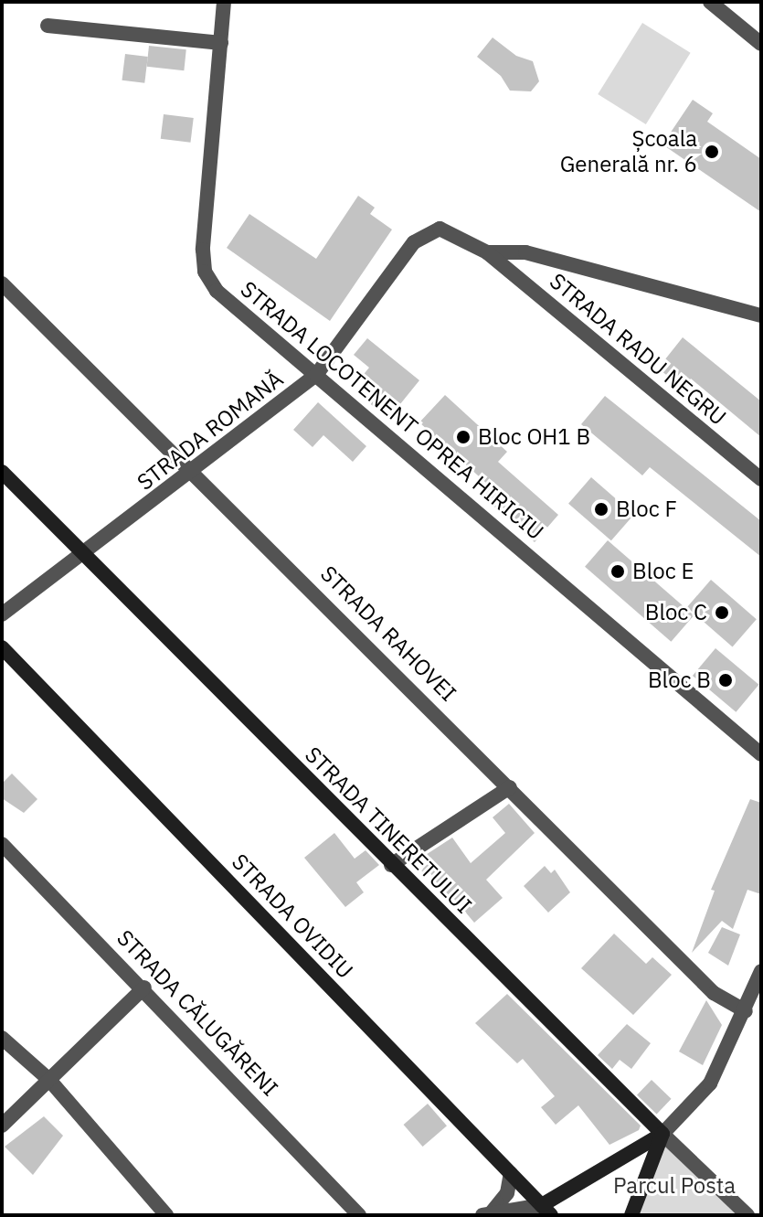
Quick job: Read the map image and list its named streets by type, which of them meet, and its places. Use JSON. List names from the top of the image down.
{
  "streets": {
    "main road": ["STRADA TINERETULUI", "STRADA OVIDIU"],
    "street": [
      "STRADA RADU NEGRU",
      "STRADA LOCOTENENT OPREA HIRICIU",
      "STRADA ROMANĂ",
      "STRADA RAHOVEI",
      "STRADA CĂLUGĂRENI"
    ]
  },
  "crossings": [
    ["STRADA RADU NEGRU", "STRADA ROMANĂ"],
    ["STRADA LOCOTENENT OPREA HIRICIU", "STRADA ROMANĂ"],
    ["STRADA ROMANĂ", "STRADA RAHOVEI"],
    ["STRADA ROMANĂ", "STRADA TINERETULUI"]
  ],
  "parks": ["Parcul Posta"],
  "places": [
    "Școala Generală nr. 6",
    "Bloc OH1 B",
    "Bloc F",
    "Bloc E",
    "Bloc C",
    "Bloc B"
  ]
}
